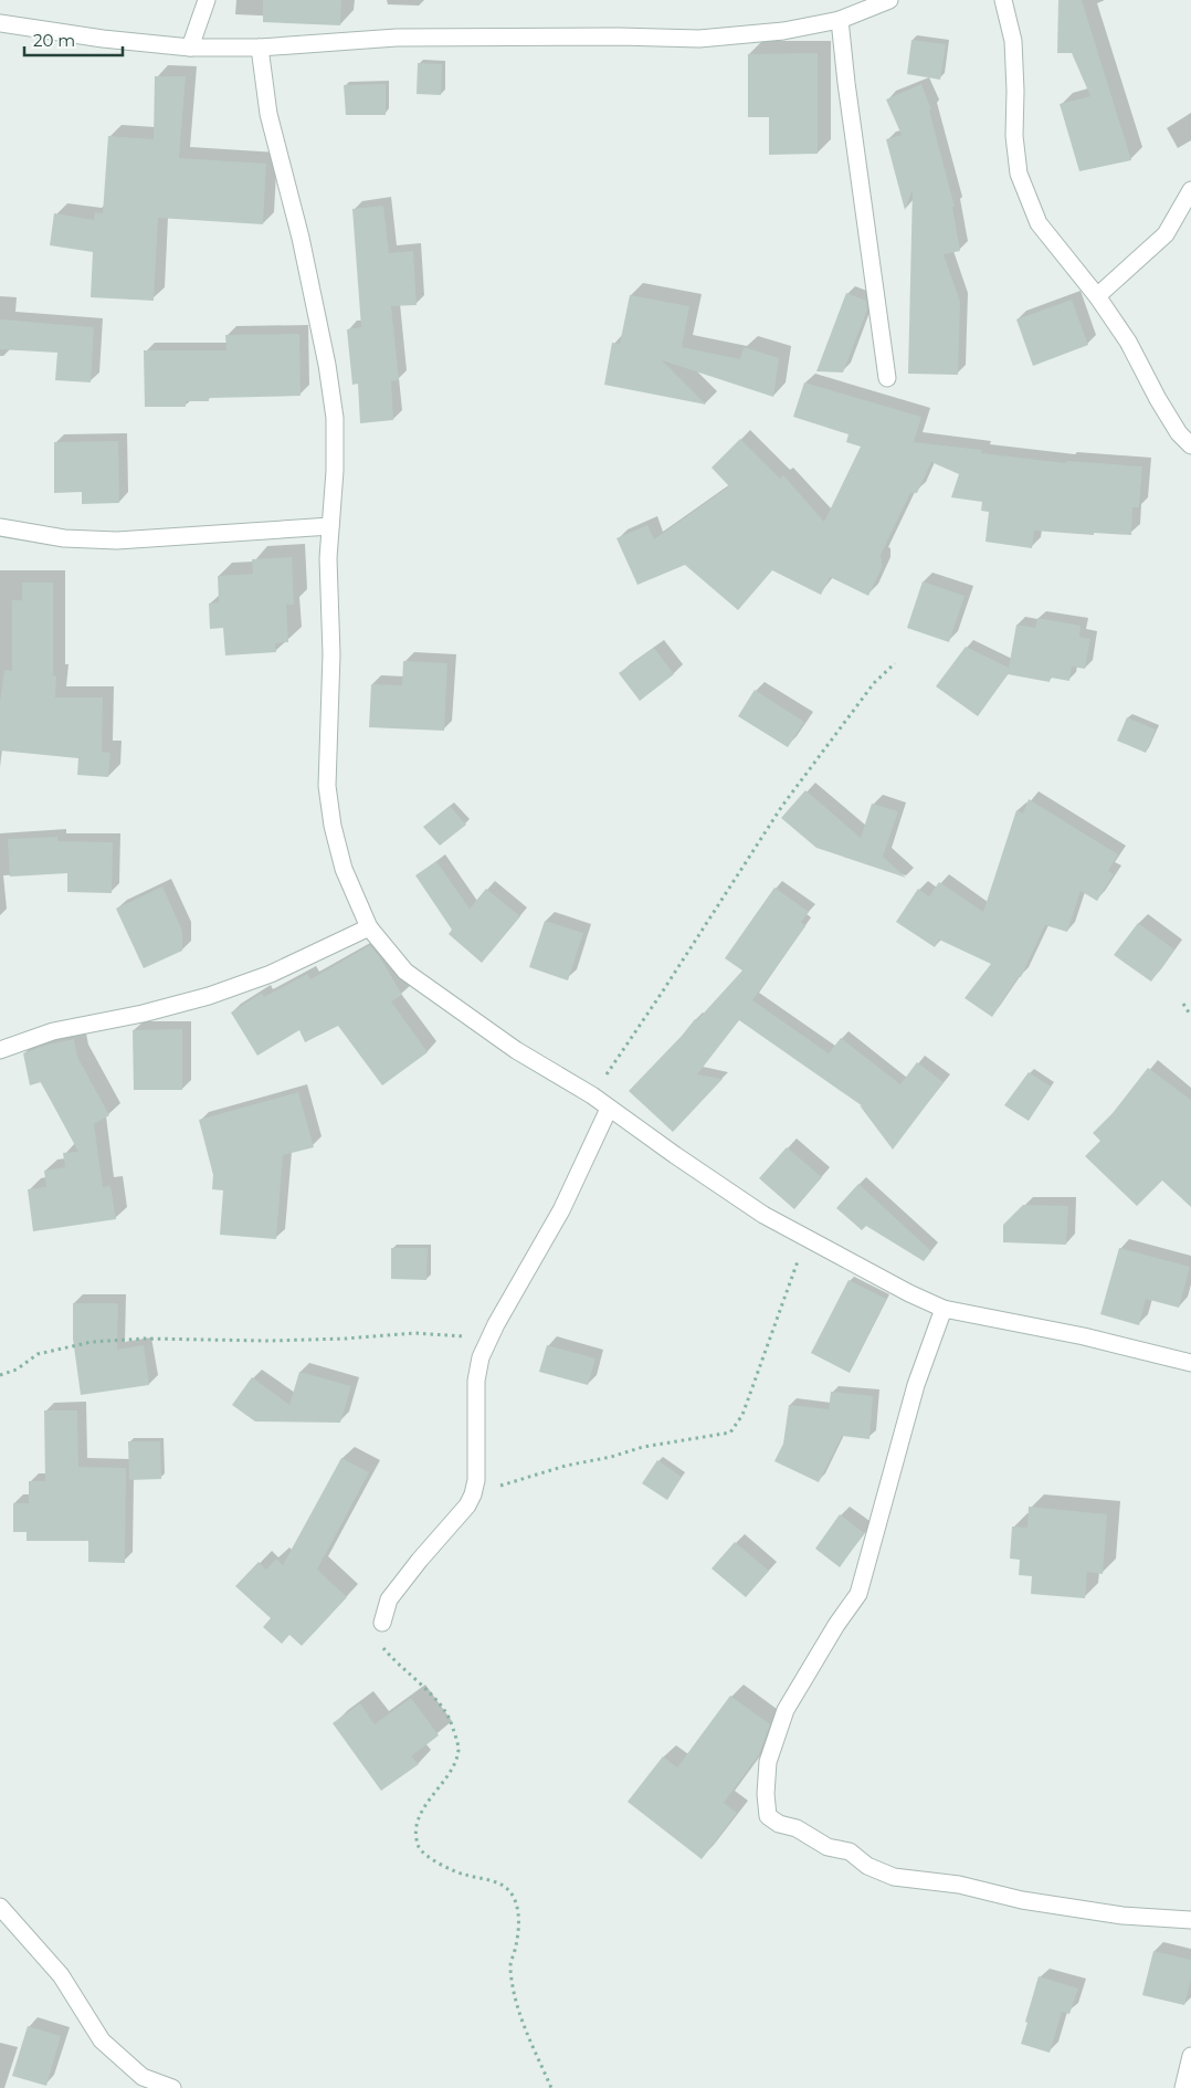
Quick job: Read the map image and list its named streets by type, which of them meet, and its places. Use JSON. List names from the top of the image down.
{
  "scale_bar": "20 m"
}
